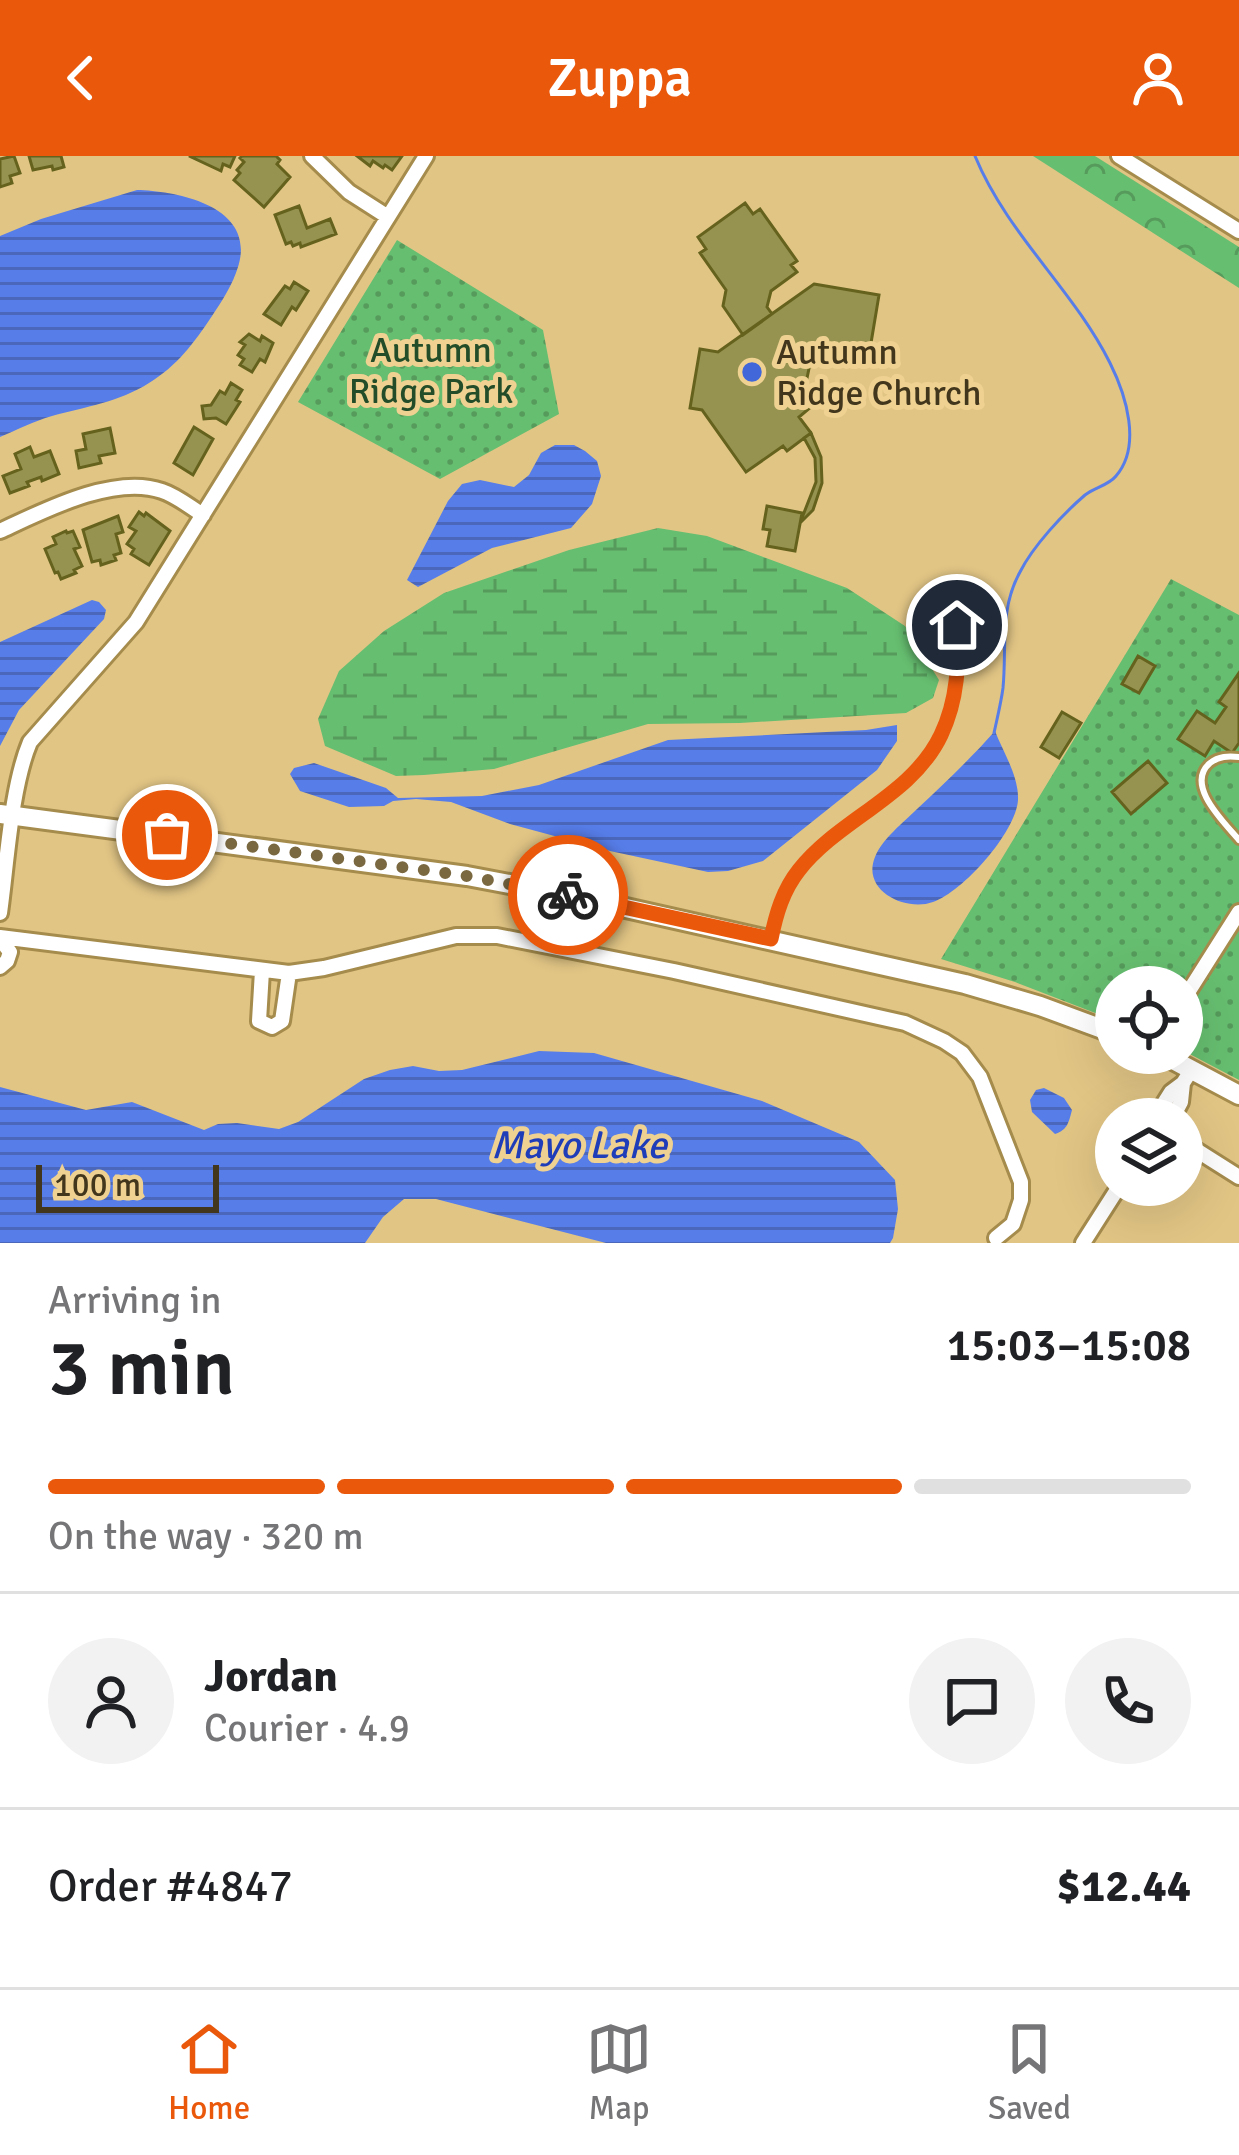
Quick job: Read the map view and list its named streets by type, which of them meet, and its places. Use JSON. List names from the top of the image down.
{
  "water": ["Mayo Lake"],
  "parks": ["Autumn Ridge Park"],
  "places": ["Autumn Ridge Church"],
  "scale_bar": "100 m",
  "page": {
    "header": "Zuppa",
    "scale": "100 m",
    "heading": ["3 min", "Arriving in", "15:03–15:08"],
    "panel": [
      "Jordan",
      "Courier · 4.9",
      "Order #4847",
      "$12.44"
    ],
    "bar": "On the way · 320 m",
    "tabs": ["Home", "Map", "Saved"]
  }
}
